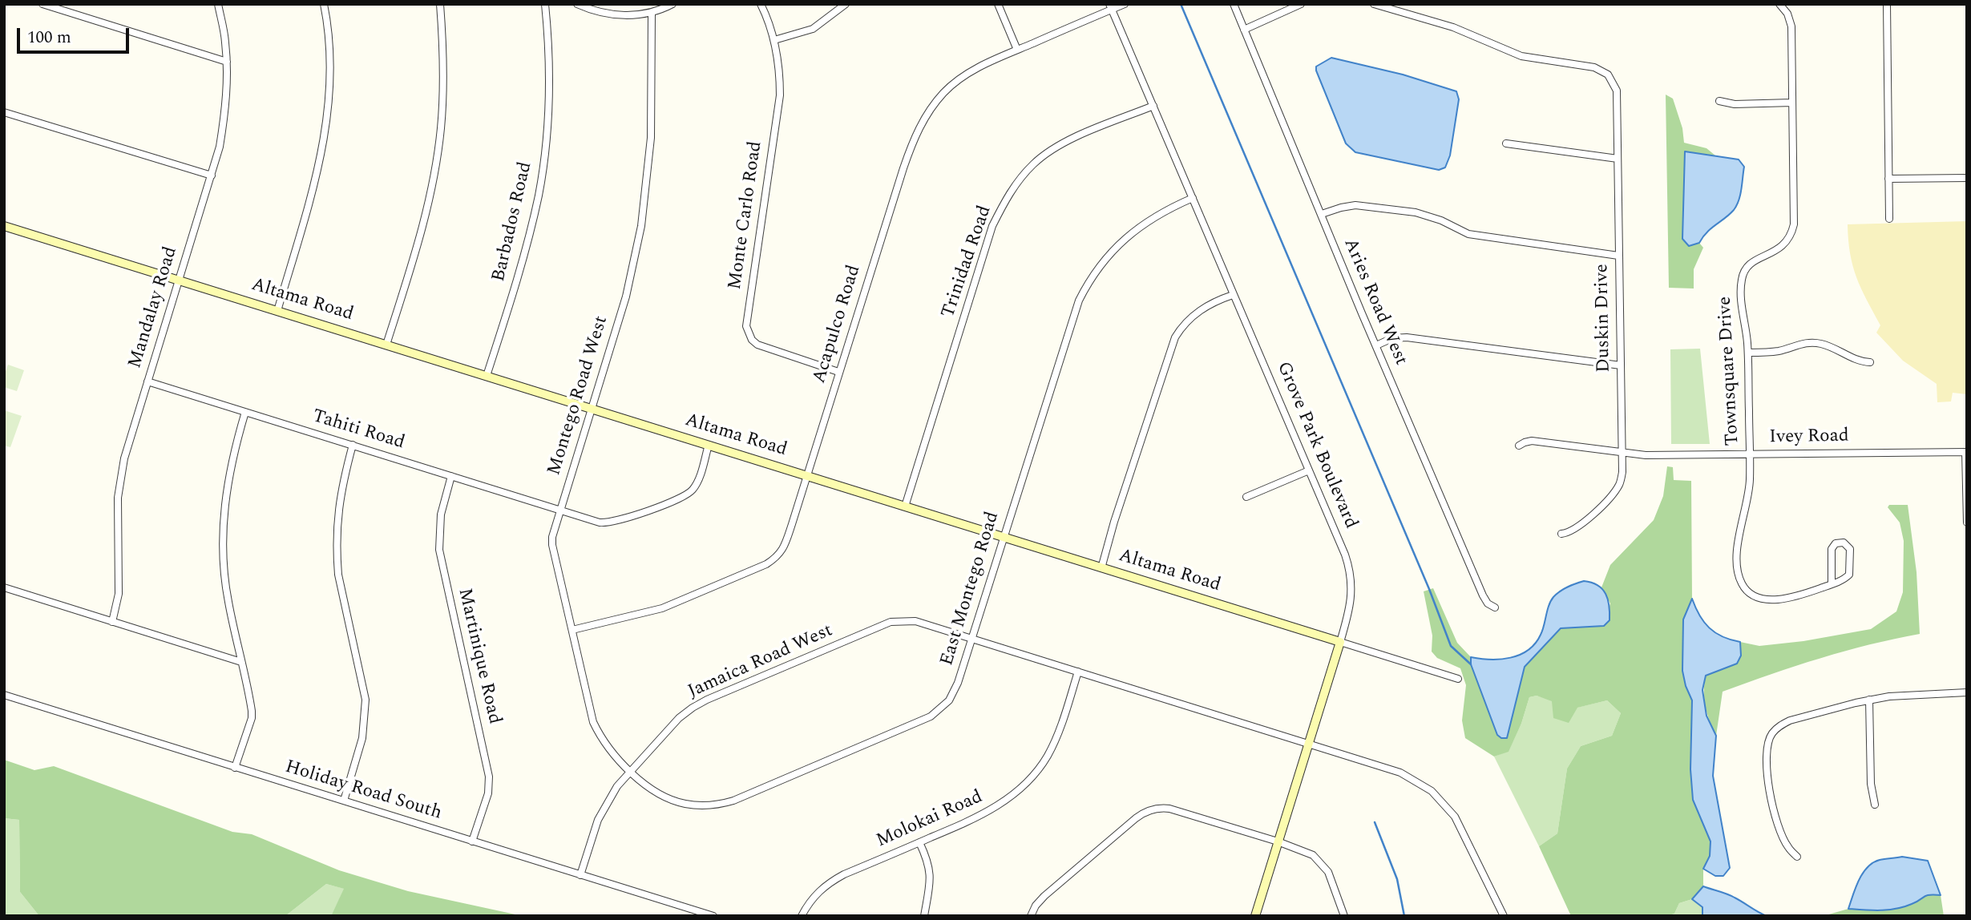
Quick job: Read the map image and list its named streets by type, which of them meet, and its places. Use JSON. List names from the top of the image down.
{
  "streets": {
    "street": [
      "Monte Carlo Road",
      "Barbados Road",
      "Trinidad Road",
      "Altama Road",
      "Aries Road West",
      "Mandalay Road",
      "Duskin Drive",
      "Acapulco Road",
      "Townsquare Drive",
      "Montego Road West",
      "Tahiti Road",
      "Ivey Road",
      "Grove Park Boulevard",
      "East Montego Road",
      "Martinique Road",
      "Jamaica Road West",
      "Holiday Road South",
      "Molokai Road"
    ]
  },
  "crossings": [
    ["Monte Carlo Road", "Acapulco Road"],
    ["Barbados Road", "Altama Road"],
    ["Trinidad Road", "Altama Road"],
    ["Trinidad Road", "Grove Park Boulevard"],
    ["Altama Road", "Mandalay Road"],
    ["Altama Road", "Acapulco Road"],
    ["Altama Road", "Montego Road West"],
    ["Altama Road", "Tahiti Road"],
    ["Altama Road", "Grove Park Boulevard"],
    ["Altama Road", "East Montego Road"],
    ["Mandalay Road", "Tahiti Road"],
    ["Duskin Drive", "Ivey Road"],
    ["Acapulco Road", "Montego Road West"],
    ["Acapulco Road", "Grove Park Boulevard"],
    ["Townsquare Drive", "Ivey Road"],
    ["Montego Road West", "Tahiti Road"],
    ["Montego Road West", "East Montego Road"],
    ["Montego Road West", "Jamaica Road West"],
    ["Tahiti Road", "Martinique Road"],
    ["Grove Park Boulevard", "East Montego Road"],
    ["Grove Park Boulevard", "Jamaica Road West"],
    ["East Montego Road", "Jamaica Road West"],
    ["Martinique Road", "Holiday Road South"],
    ["Jamaica Road West", "Holiday Road South"],
    ["Jamaica Road West", "Molokai Road"]
  ],
  "scale_bar": "100 m"
}
